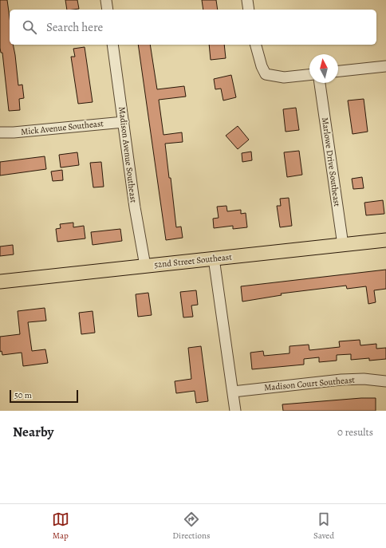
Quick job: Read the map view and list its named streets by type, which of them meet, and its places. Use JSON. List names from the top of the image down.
{
  "streets": {
    "main road": ["52nd Street Southeast"],
    "street": [
      "Mick Avenue Southeast",
      "Madison Avenue Southeast",
      "Marlowe Drive Southeast",
      "Madison Court Southeast"
    ]
  },
  "crossings": [
    ["Mick Avenue Southeast", "Madison Avenue Southeast"],
    ["Madison Avenue Southeast", "52nd Street Southeast"],
    ["Marlowe Drive Southeast", "52nd Street Southeast"]
  ],
  "scale_bar": "50 m",
  "north": "top",
  "page": {
    "search": "Search here",
    "scale": "50 m",
    "heading": ["Nearby", "0 results"],
    "nav": ["Map", "Directions", "Saved"]
  }
}
